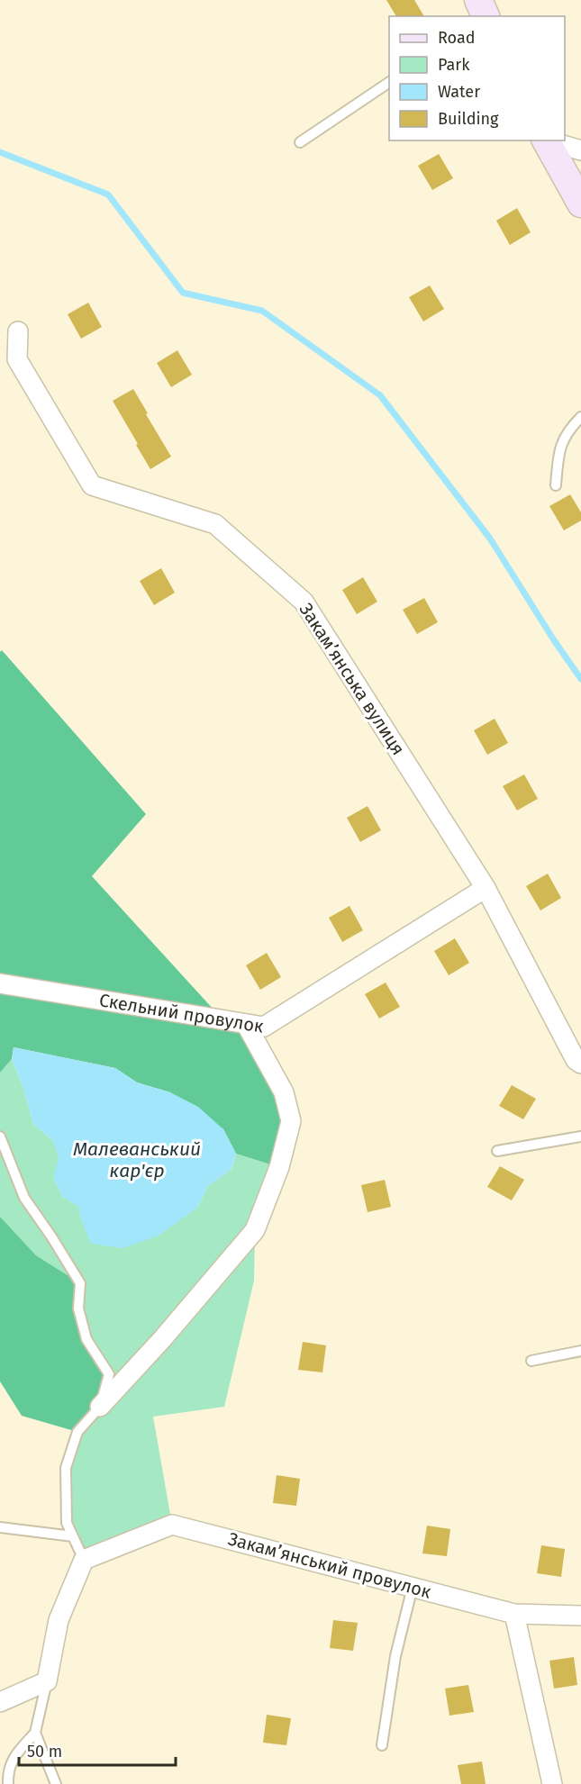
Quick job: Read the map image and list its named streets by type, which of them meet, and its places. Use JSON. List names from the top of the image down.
{
  "streets": {
    "street": ["Закамʼянська вулиця", "Скельний провулок", "Закамʼянський провулок"]
  },
  "crossings": [
    ["Закамʼянська вулиця", "Скельний провулок"]
  ],
  "water": ["Малеванський кар'єр"],
  "legend": [
    "Road",
    "Park",
    "Water",
    "Building"
  ],
  "scale_bar": "50 m"
}
